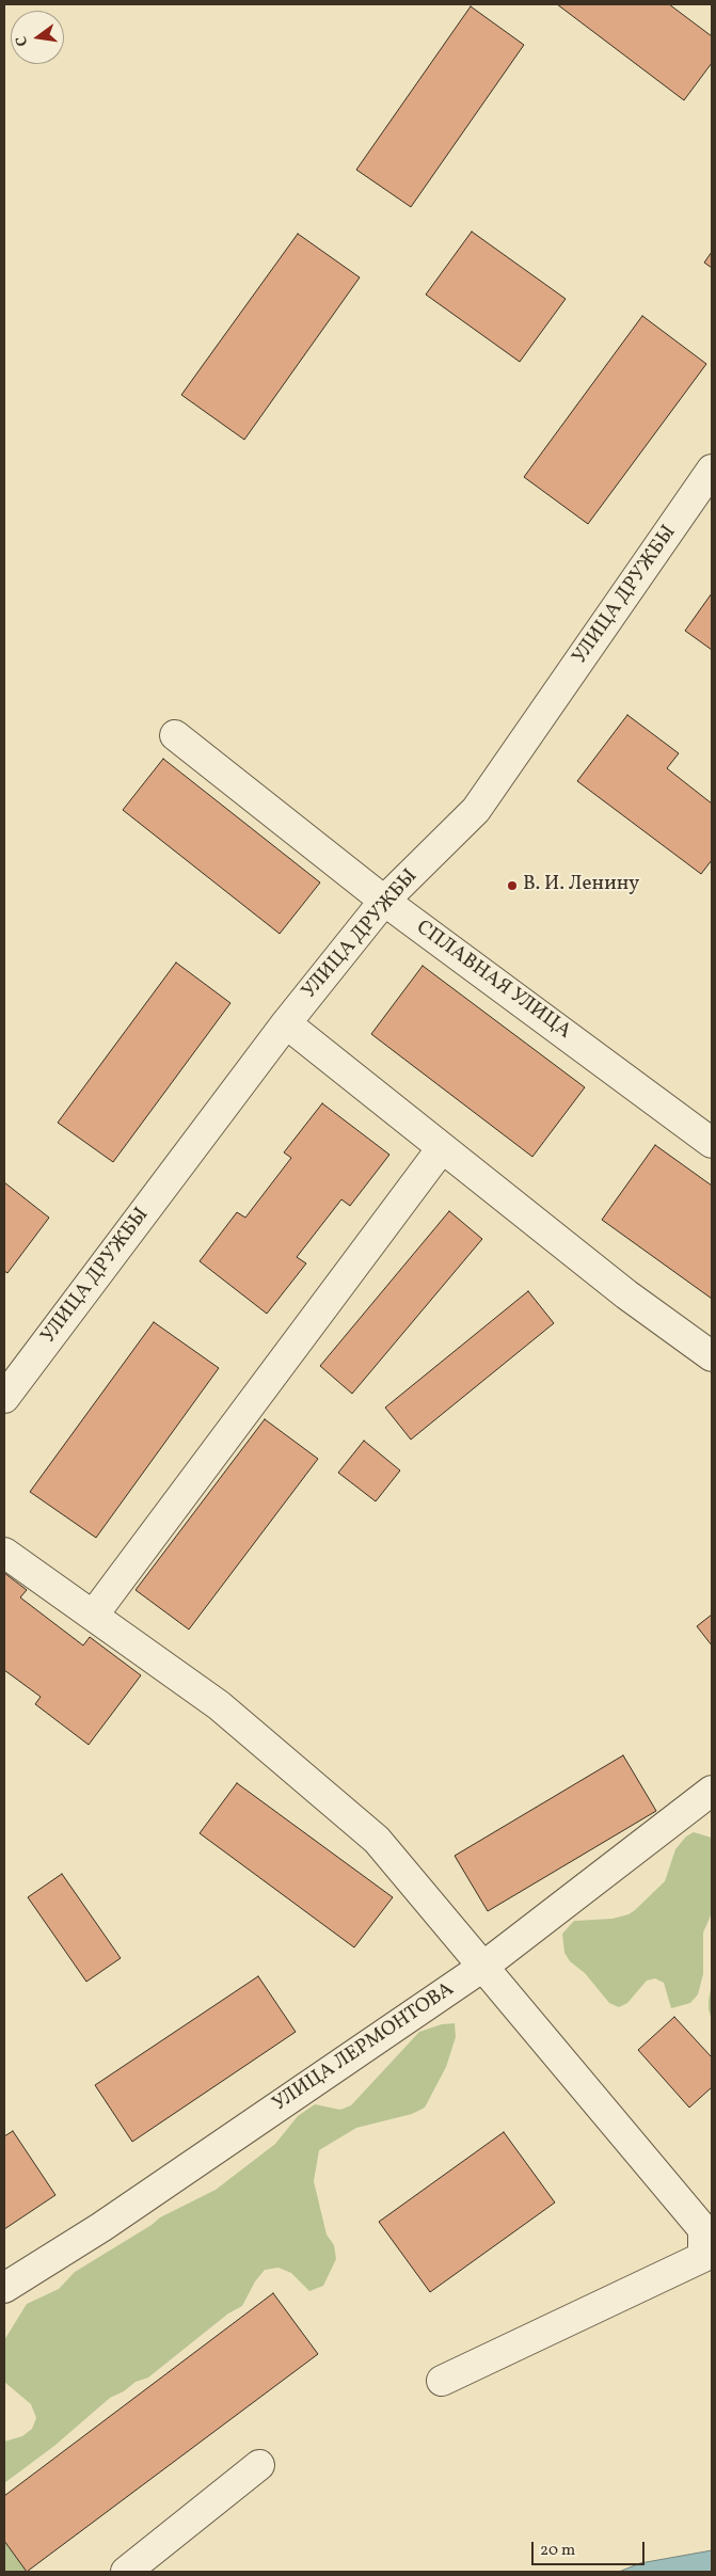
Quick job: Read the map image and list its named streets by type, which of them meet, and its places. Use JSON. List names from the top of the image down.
{
  "streets": {
    "street": ["УЛИЦА ДРУЖБЫ", "СПЛАВНАЯ УЛИЦА", "УЛИЦА ЛЕРМОНТОВА"]
  },
  "crossings": [
    ["УЛИЦА ДРУЖБЫ", "СПЛАВНАЯ УЛИЦА"]
  ],
  "places": ["В. И. Ленину"],
  "scale_bar": "20 m",
  "north": "left"
}
